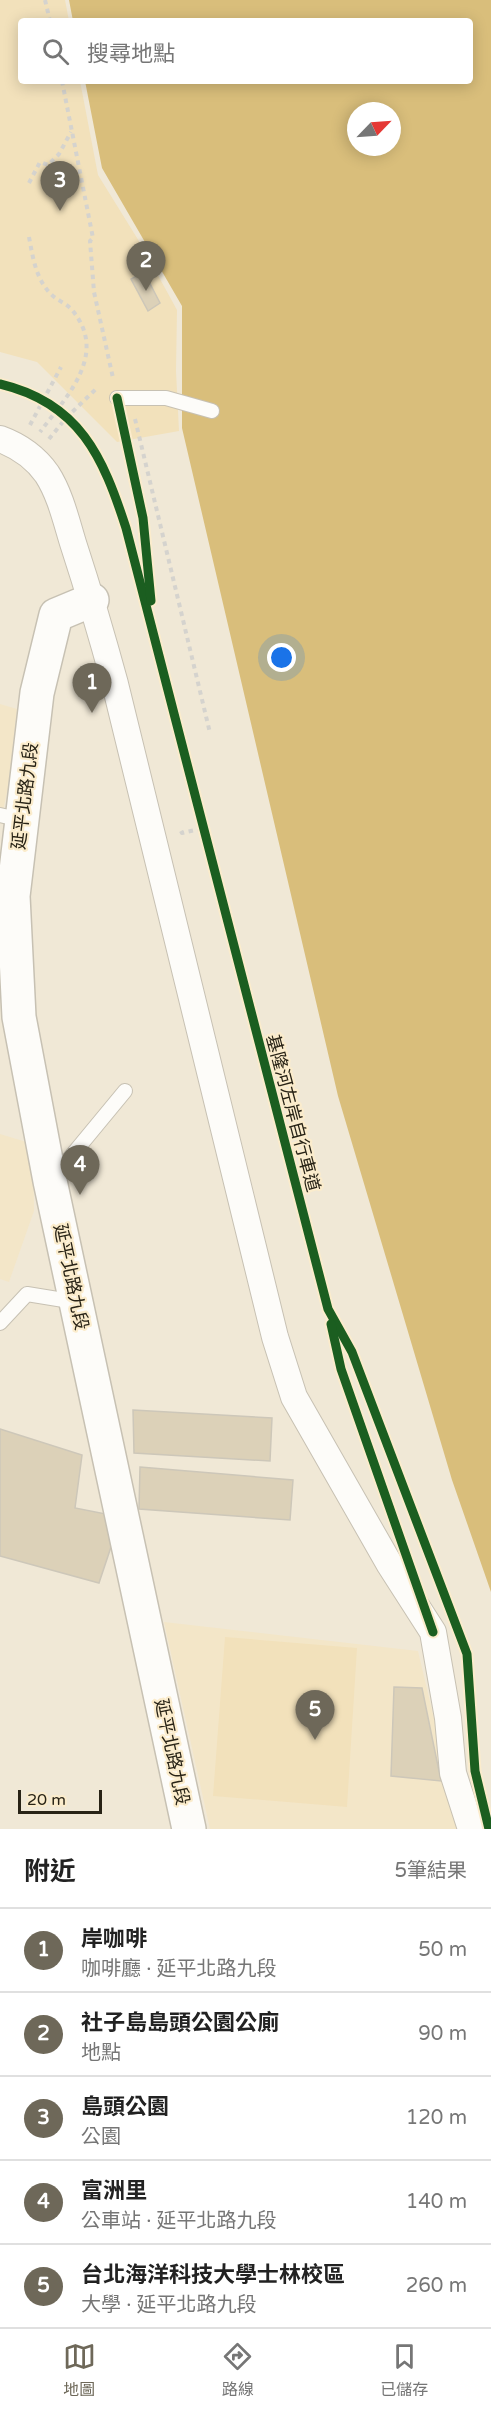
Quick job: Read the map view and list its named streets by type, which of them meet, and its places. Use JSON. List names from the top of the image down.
{
  "streets": {
    "street": ["延平北路九段"],
    "cycle path": ["基隆河左岸自行車道"]
  },
  "scale_bar": "20 m",
  "north": "top right",
  "page": {
    "search": "搜尋地點",
    "pins": [
      "3",
      "2",
      "1",
      "4",
      "5"
    ],
    "scale": "20 m",
    "heading": ["附近", "5筆結果"],
    "list": [
      {
        "mark": "1",
        "name": "岸咖啡",
        "note": "咖啡廳 · 延平北路九段",
        "value": "50 m"
      },
      {
        "mark": "2",
        "name": "社子島島頭公園公廁",
        "note": "地點",
        "value": "90 m"
      },
      {
        "mark": "3",
        "name": "島頭公園",
        "note": "公園",
        "value": "120 m"
      },
      {
        "mark": "4",
        "name": "富洲里",
        "note": "公車站 · 延平北路九段",
        "value": "140 m"
      },
      {
        "mark": "5",
        "name": "台北海洋科技大學士林校區",
        "note": "大學 · 延平北路九段",
        "value": "260 m"
      }
    ],
    "nav": ["地圖", "路線", "已儲存"]
  }
}
